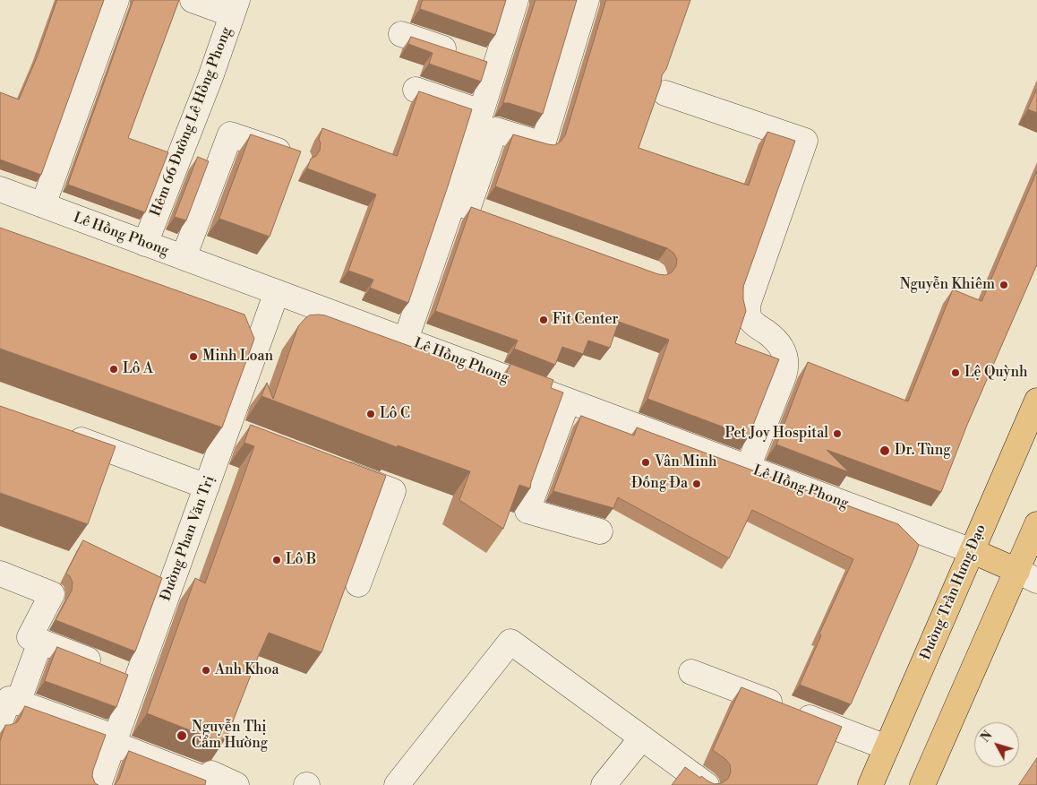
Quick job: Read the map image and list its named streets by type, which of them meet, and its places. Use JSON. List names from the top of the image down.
{
  "streets": {
    "main road": ["Đường Trần Hưng Đạo"],
    "street": ["Hẻm 66 Đường Lê Hồng Phong", "Lê Hồng Phong", "Đường Phan Văn Trị"]
  },
  "crossings": [
    ["Hẻm 66 Đường Lê Hồng Phong", "Lê Hồng Phong"],
    ["Lê Hồng Phong", "Đường Phan Văn Trị"],
    ["Lê Hồng Phong", "Đường Trần Hưng Đạo"]
  ],
  "places": [
    "Nguyễn Khiêm",
    "Fit Center",
    "Minh Loan",
    "Lô A",
    "Lệ Quỳnh",
    "Lô C",
    "Pet Joy Hospital",
    "Dr. Tùng",
    "Vân Minh",
    "Đống Đa",
    "Lô B",
    "Anh Khoa",
    "Nguyễn Thị Cẩm Hường"
  ],
  "north": "top left"
}
